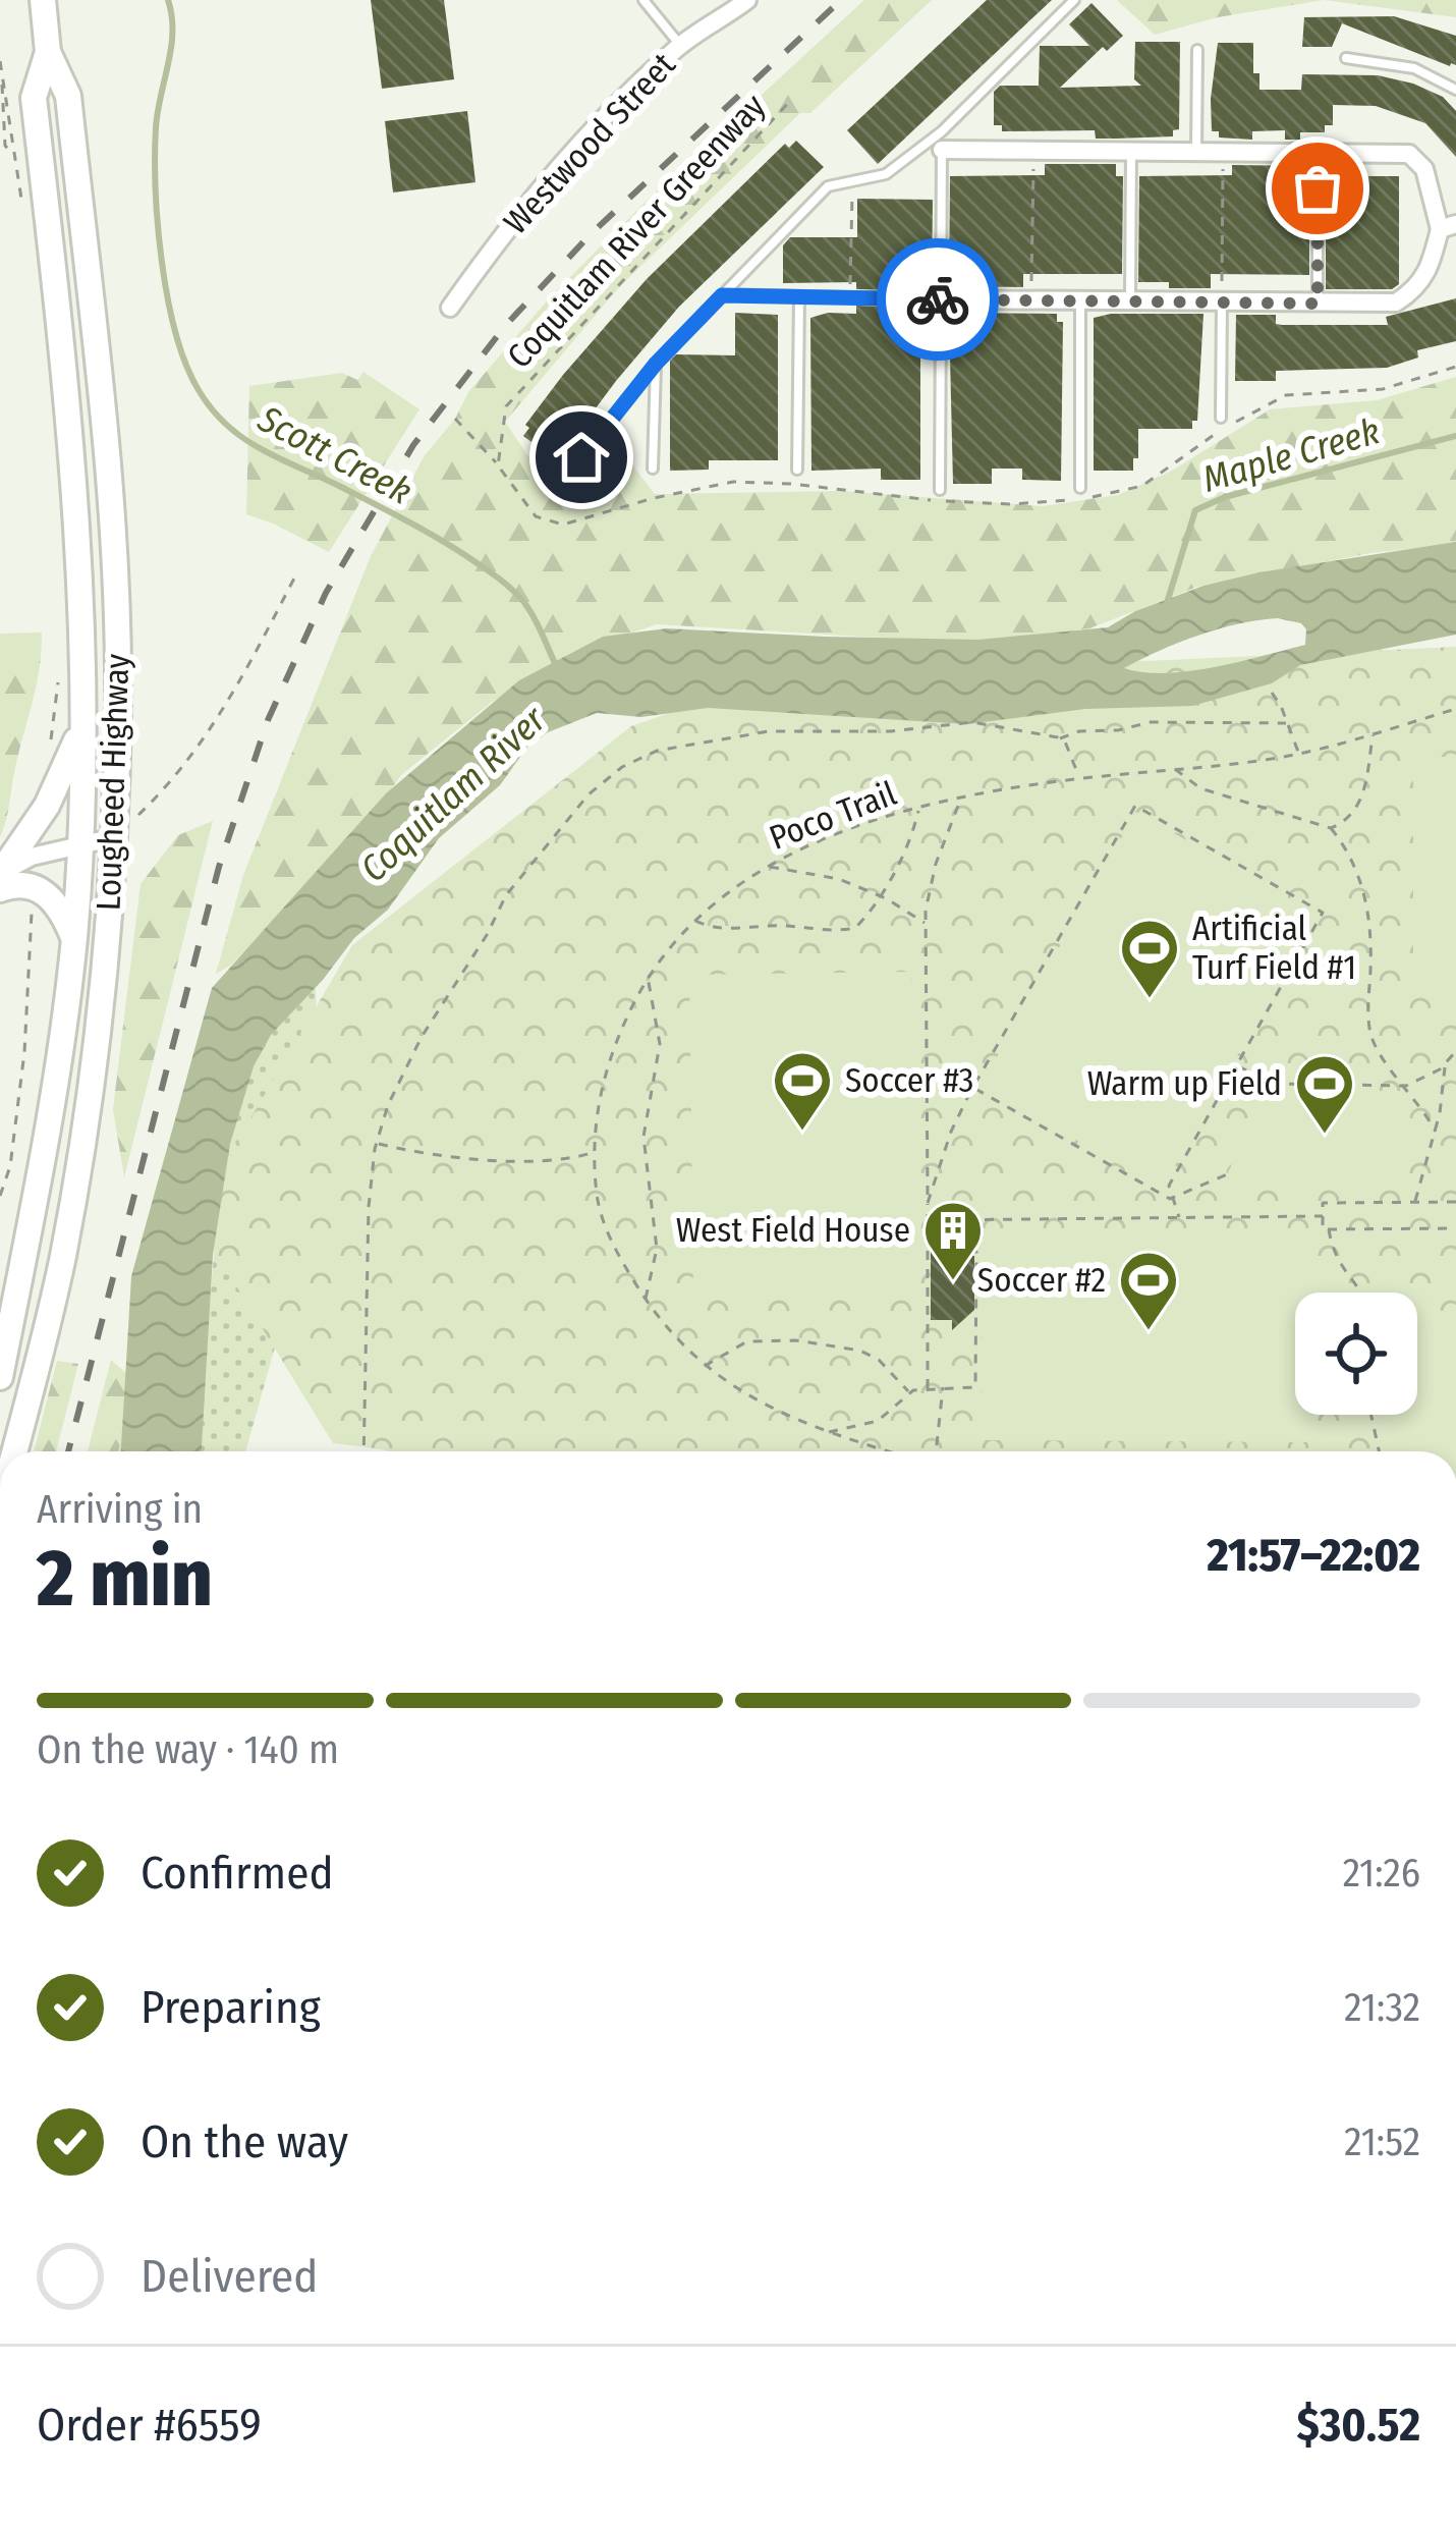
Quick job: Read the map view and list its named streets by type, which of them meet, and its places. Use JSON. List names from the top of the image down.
{
  "streets": {
    "main road": ["Lougheed Highway"],
    "street": ["Westwood Street"],
    "path": ["Coquitlam River Greenway", "Poco Trail"]
  },
  "water": ["Scott Creek", "Maple Creek", "Coquitlam River"],
  "places": {
    "sports": [
      "Artificial Turf Field #1",
      "Soccer #3",
      "Warm up Field",
      "Soccer #2"
    ],
    "building": ["West Field House"]
  },
  "page": {
    "heading": ["2 min", "Arriving in", "21:57–22:02"],
    "panel": ["Order #6559", "$30.52"],
    "bar": "On the way · 140 m",
    "list": [
      ["Confirmed", "21:26"],
      ["Preparing", "21:32"],
      ["On the way", "21:52"],
      "Delivered"
    ]
  }
}
